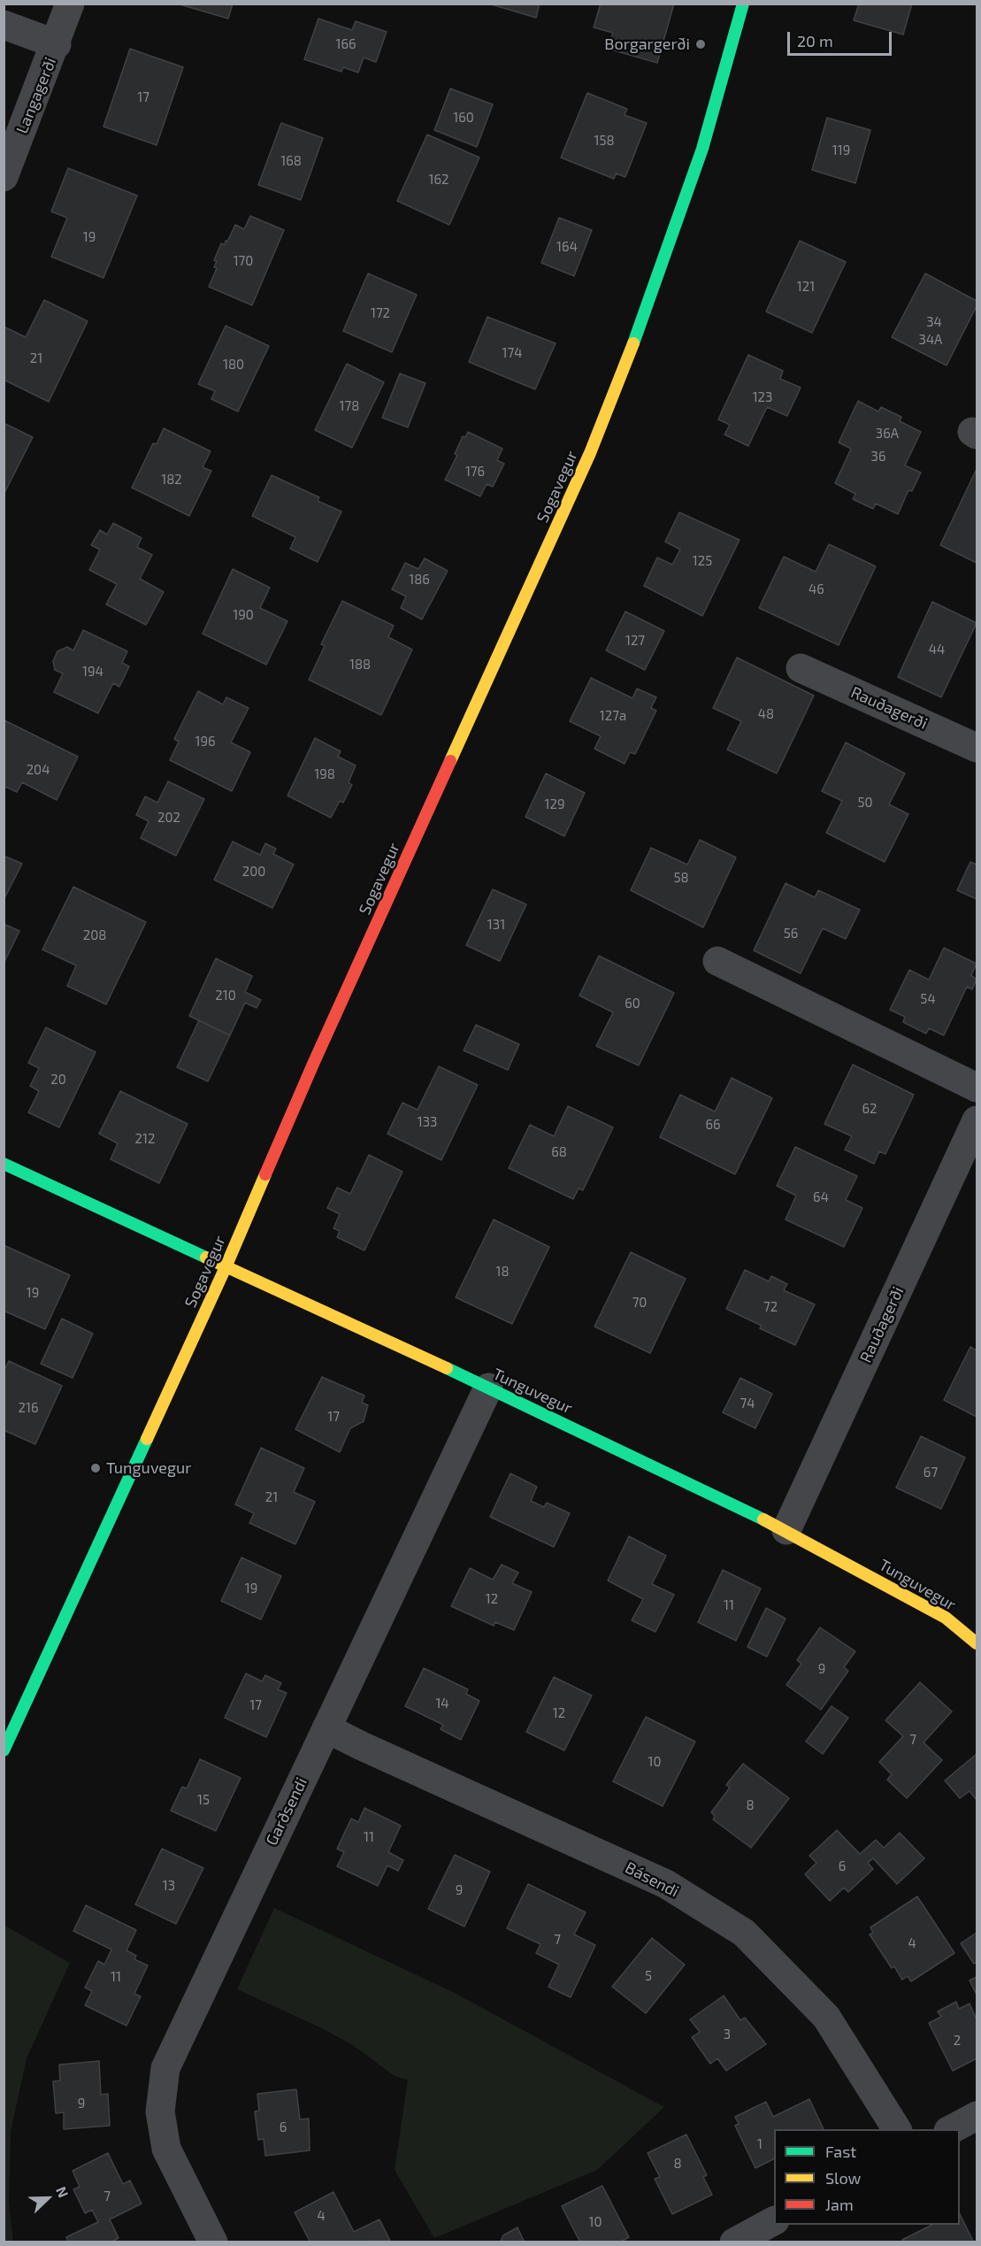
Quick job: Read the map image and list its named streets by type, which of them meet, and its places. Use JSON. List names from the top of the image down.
{
  "streets": {
    "street": [
      "Langagerði",
      "Sogavegur",
      "Rauðagerði",
      "Tunguvegur",
      "Garðsendi",
      "Básendi"
    ]
  },
  "crossings": [
    ["Sogavegur", "Tunguvegur"],
    ["Rauðagerði", "Tunguvegur"],
    ["Tunguvegur", "Garðsendi"],
    ["Garðsendi", "Básendi"]
  ],
  "places": ["Borgargerði", "Tunguvegur"],
  "house_numbers": [
    "166",
    "17",
    "160",
    "158",
    "119",
    "168",
    "162",
    "19",
    "164",
    "170",
    "121",
    "172",
    "34",
    "34A",
    "174",
    "21",
    "180",
    "123",
    "178",
    "36A",
    "36",
    "176",
    "182",
    "125",
    "186",
    "46",
    "190",
    "127",
    "44",
    "188",
    "194",
    "48",
    "127a",
    "196",
    "204",
    "198",
    "50",
    "129",
    "202",
    "200",
    "58",
    "131",
    "56",
    "208",
    "210",
    "54",
    "60",
    "20",
    "62",
    "133",
    "66",
    "212",
    "68",
    "64",
    "18",
    "19",
    "70",
    "72",
    "74",
    "216",
    "17",
    "67",
    "21",
    "19",
    "12",
    "11",
    "9",
    "14",
    "17",
    "12",
    "7",
    "10",
    "15",
    "8",
    "11",
    "6",
    "13",
    "9",
    "7",
    "4",
    "5",
    "11",
    "3",
    "2",
    "9",
    "6",
    "1",
    "8",
    "7",
    "4",
    "10"
  ],
  "legend": ["Fast", "Slow", "Jam"],
  "scale_bar": "20 m",
  "north": "top right"
}
